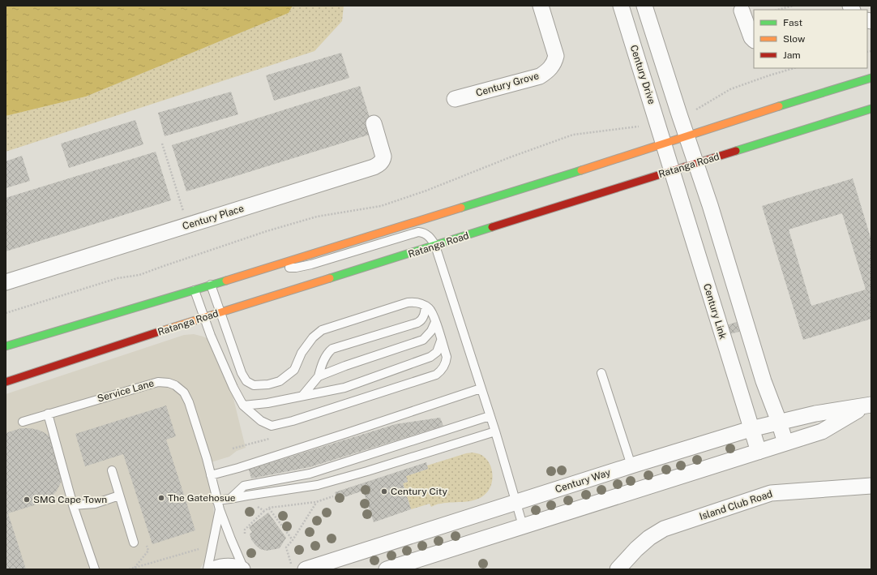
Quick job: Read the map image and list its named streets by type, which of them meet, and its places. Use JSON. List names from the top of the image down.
{
  "streets": {
    "main road": ["Ratanga Road"],
    "street": [
      "Century Drive",
      "Century Grove",
      "Century Place",
      "Century Link",
      "Century Way",
      "Island Club Road"
    ],
    "lane": ["Service Lane"]
  },
  "crossings": [
    ["Century Drive", "Ratanga Road"],
    ["Century Drive", "Century Link"],
    ["Ratanga Road", "Century Link"],
    ["Century Link", "Century Way"]
  ],
  "places": ["Century City", "The Gatehosue", "SMG Cape Town"],
  "legend": ["Fast", "Slow", "Jam"]
}
